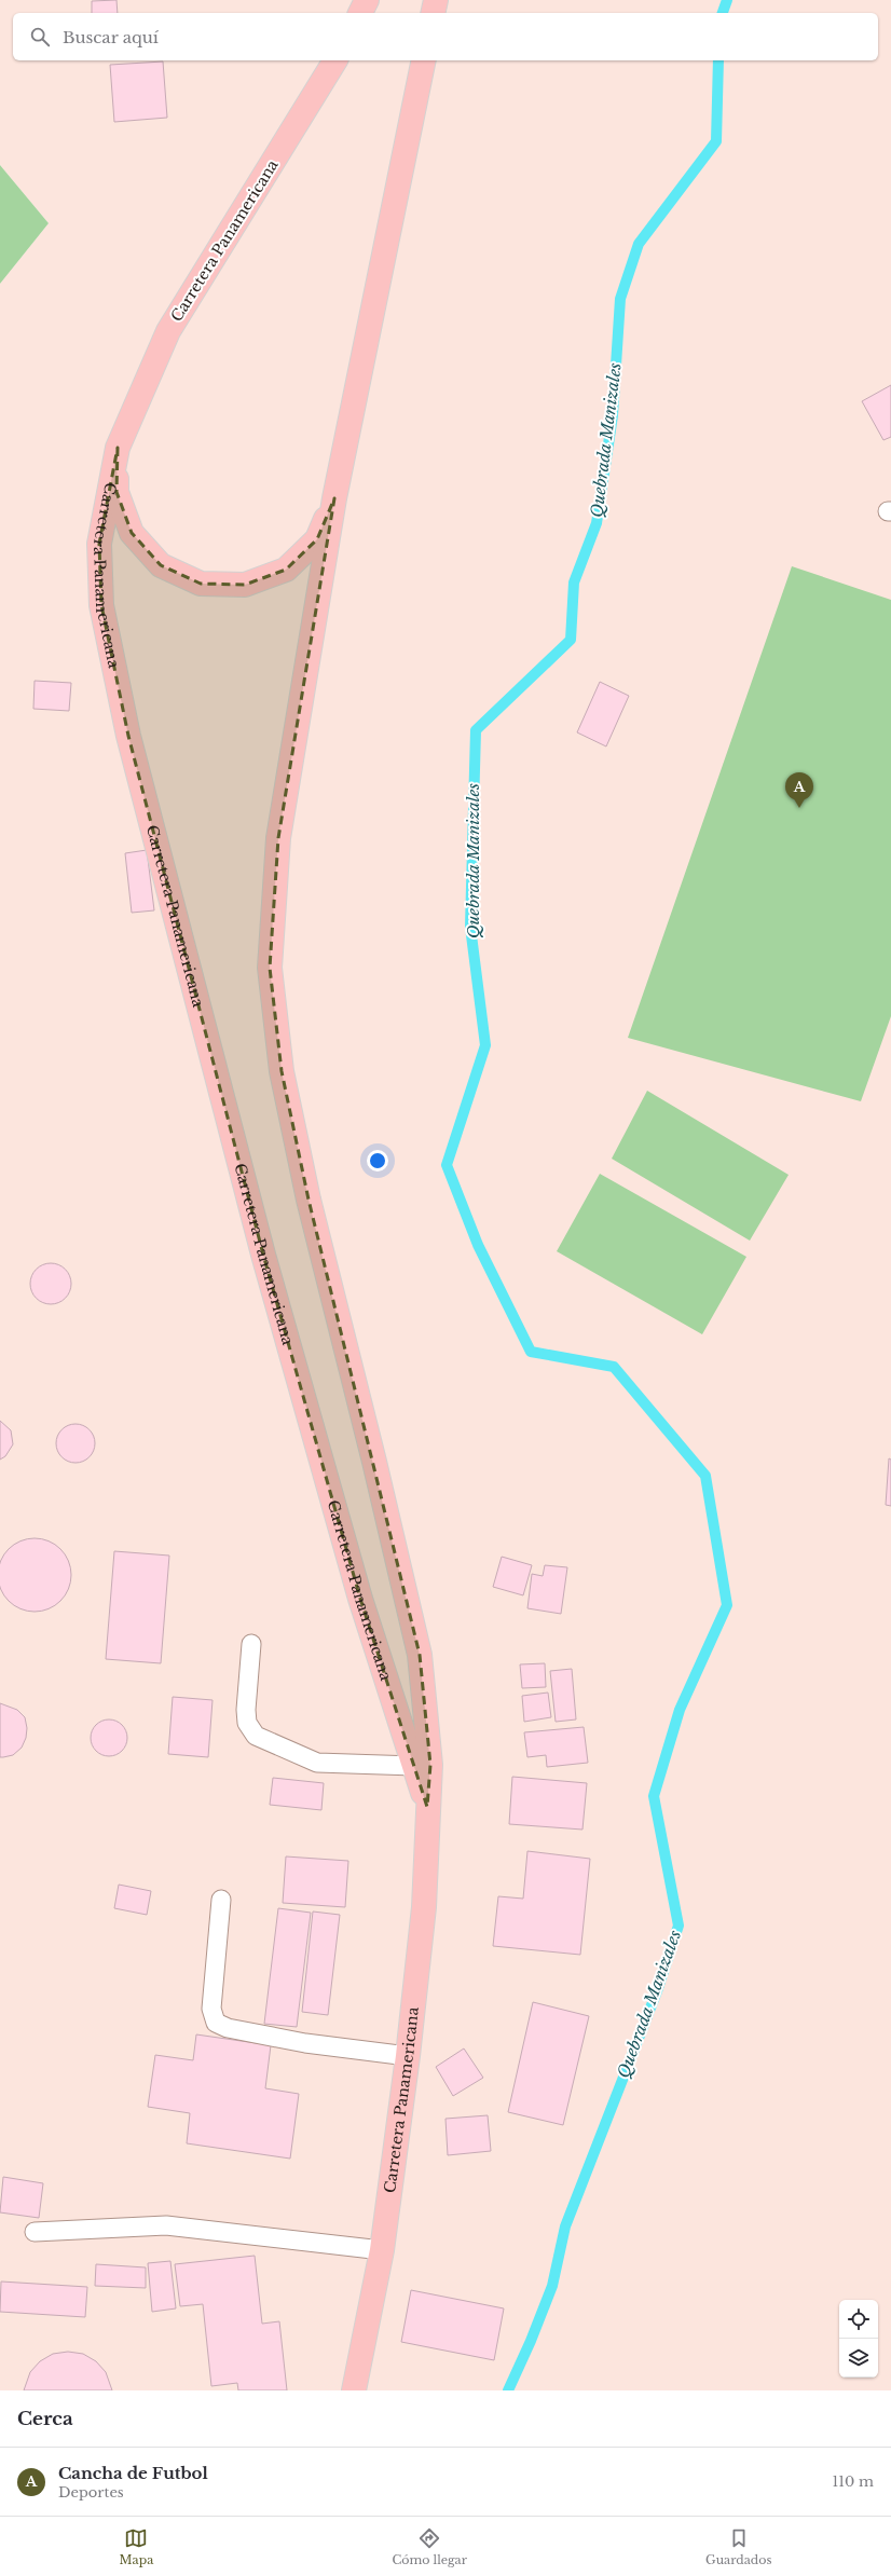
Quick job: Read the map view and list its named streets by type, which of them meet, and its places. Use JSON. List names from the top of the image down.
{
  "streets": {
    "highway": ["Carretera Panamericana"]
  },
  "water": ["Quebrada Manizales"],
  "page": {
    "search": "Buscar aquí",
    "pins": "A",
    "heading": "Cerca",
    "list": [
      {
        "mark": "A",
        "name": "Cancha de Futbol",
        "note": "Deportes",
        "value": "110 m"
      }
    ],
    "nav": ["Mapa", "Cómo llegar", "Guardados"]
  }
}
